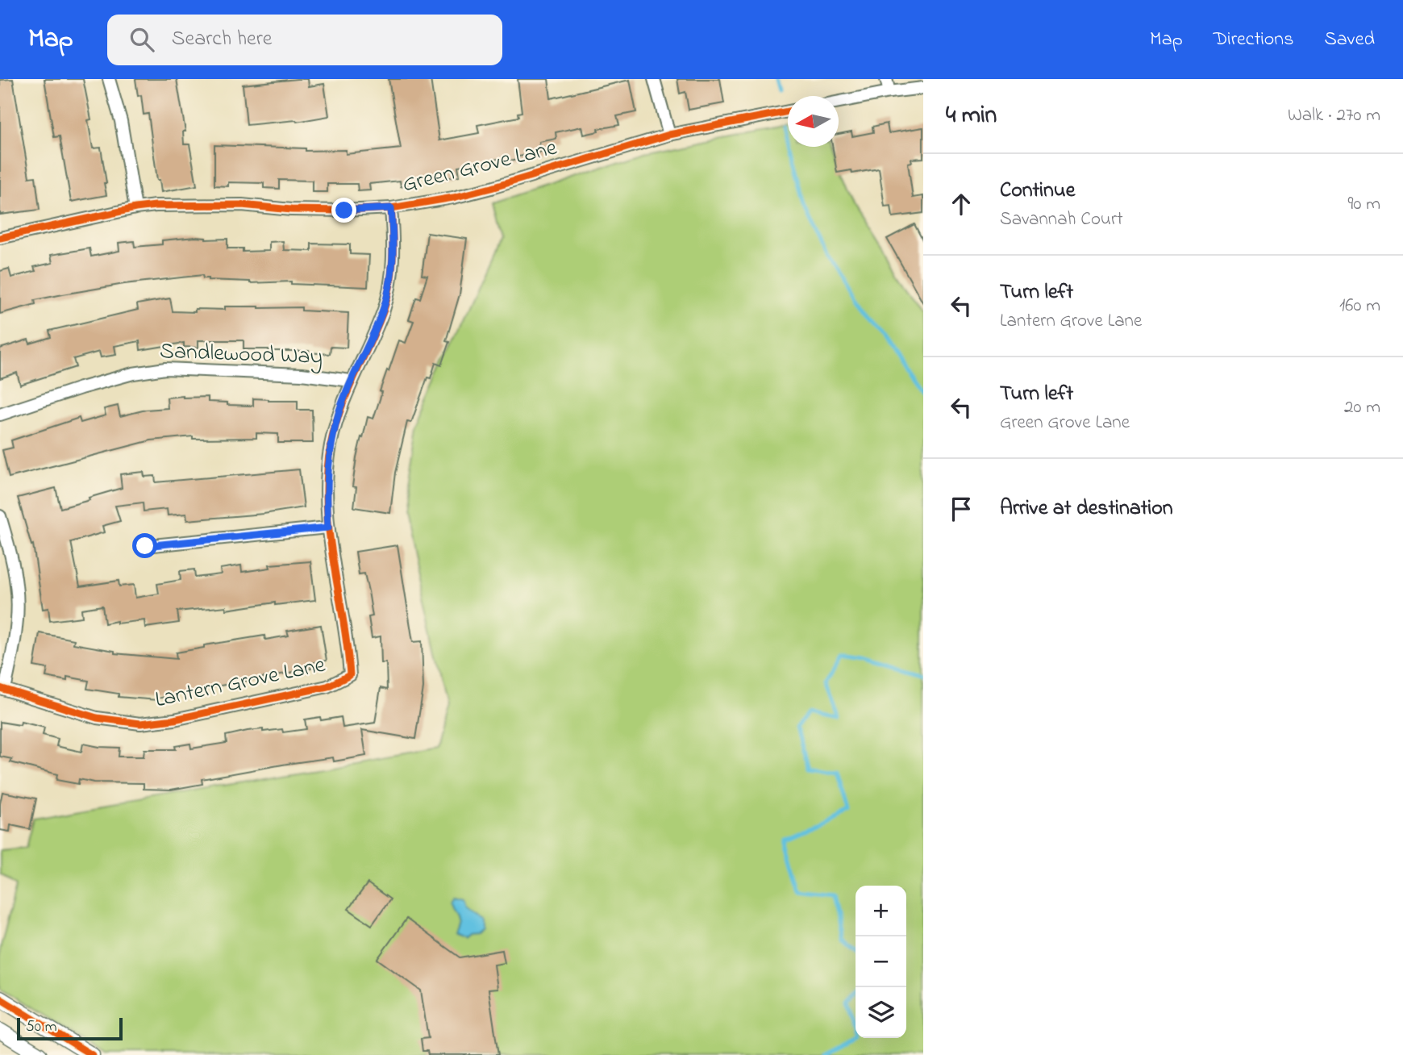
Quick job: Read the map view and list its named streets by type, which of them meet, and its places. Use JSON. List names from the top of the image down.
{
  "streets": {
    "street": ["Green Grove Lane", "Sandlewood Way", "Lantern Grove Lane"]
  },
  "crossings": [
    ["Green Grove Lane", "Lantern Grove Lane"],
    ["Sandlewood Way", "Lantern Grove Lane"]
  ],
  "scale_bar": "50 m",
  "north": "left",
  "page": {
    "header": "Map",
    "search": "Search here",
    "nav": ["Map", "Directions", "Saved"],
    "heading": ["4 min", "Walk · 270 m"],
    "list": [
      ["Continue", "Savannah Court", "90 m"],
      ["Turn left", "Lantern Grove Lane", "160 m"],
      ["Turn left", "Green Grove Lane", "20 m"],
      "Arrive at destination"
    ],
    "map_buttons": ["+", "−"],
    "scale": "50 m"
  }
}
